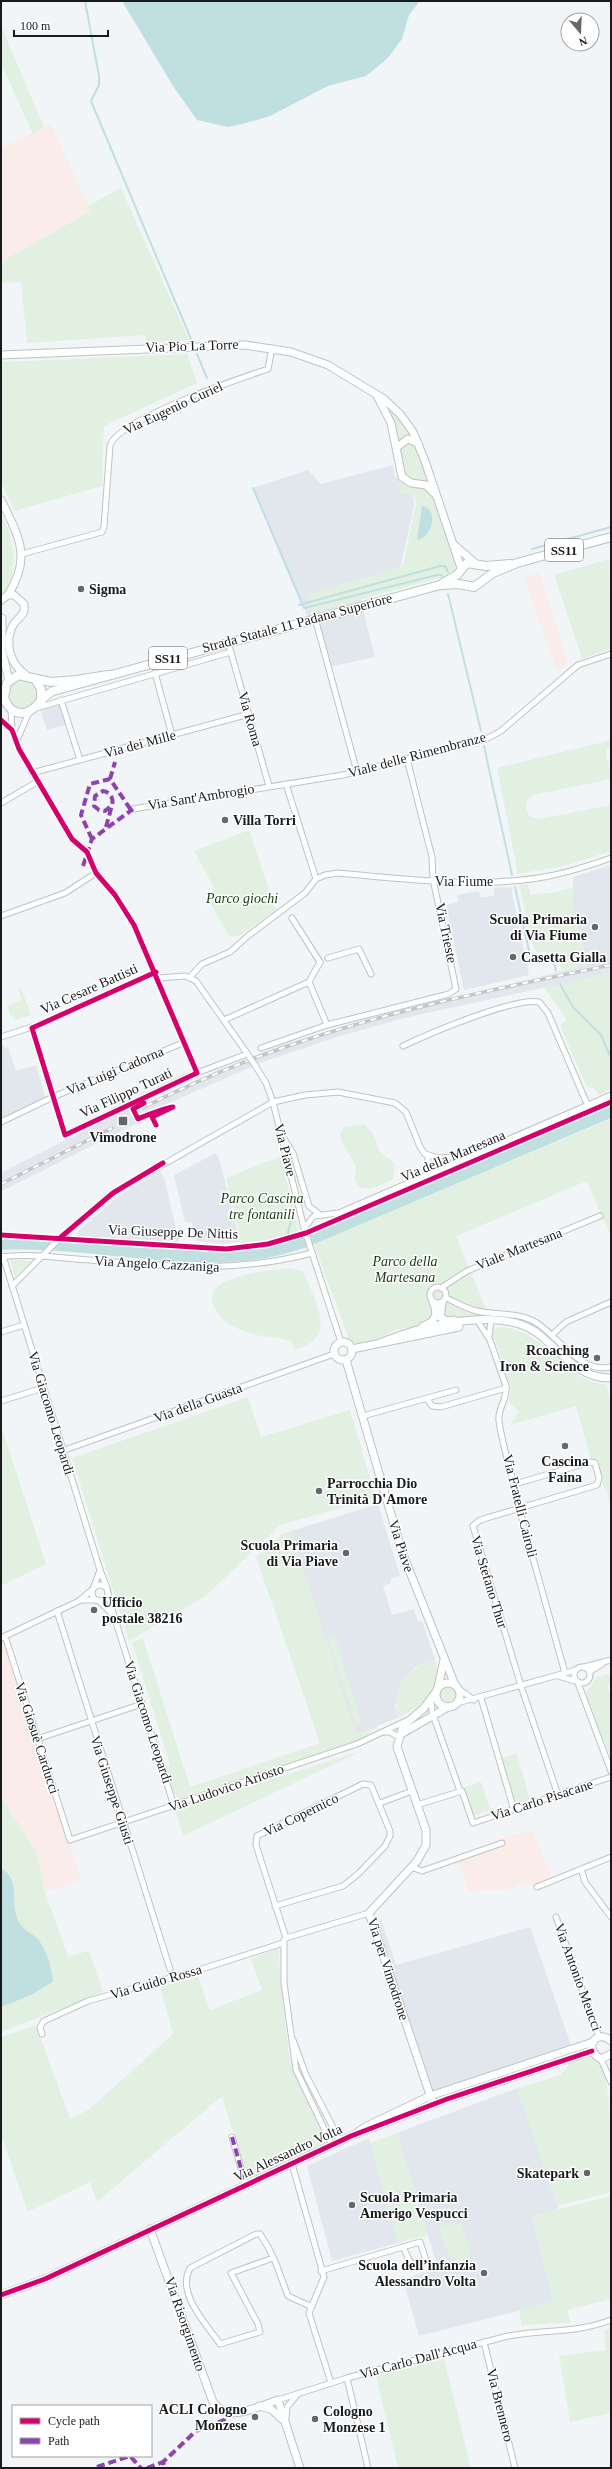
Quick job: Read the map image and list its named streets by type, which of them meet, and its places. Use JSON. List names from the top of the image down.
{
  "streets": {
    "main road": ["SS11", "Strada Statale 11 Padana Superiore"],
    "street": [
      "Via Pio La Torre",
      "Via Eugenio Curiel",
      "Via Roma",
      "Via dei Mille",
      "Viale delle Rimembranze",
      "Via Sant'Ambrogio",
      "Via Fiume",
      "Via Trieste",
      "Via Cesare Battisti",
      "Via Luigi Cadorna",
      "Via Filippo Turati",
      "Via Piave",
      "Viale Martesana",
      "Via Angelo Cazzaniga",
      "Via della Guasta",
      "Via Giacomo Leopardi",
      "Via Fratelli Cairoli",
      "Via Stefano Thur",
      "Via Giosuè Carducci",
      "Via Ludovico Ariosto",
      "Via Giuseppe Giusti",
      "Via Carlo Pisacane",
      "Via Copernico",
      "Via per Vimodrone",
      "Via Antonio Meucci",
      "Via Guido Rossa",
      "Via Alessandro Volta",
      "Via Risorgimento",
      "Via Carlo Dall'Acqua",
      "Via Brennero"
    ],
    "cycle path": ["Via della Martesana"]
  },
  "crossings": [
    ["Via Pio La Torre", "Via Eugenio Curiel"],
    ["Via Pio La Torre", "Strada Statale 11 Padana Superiore"],
    ["Strada Statale 11 Padana Superiore", "Via Roma"],
    ["Via Roma", "Via dei Mille"],
    ["Via Roma", "Viale delle Rimembranze"],
    ["Via Roma", "Via Sant'Ambrogio"],
    ["Viale delle Rimembranze", "Via Sant'Ambrogio"],
    ["Viale delle Rimembranze", "Via Trieste"],
    ["Via Fiume", "Via Trieste"],
    ["Via Luigi Cadorna", "Via Filippo Turati"],
    ["Via Filippo Turati", "Via Piave"],
    ["Via Piave", "Via Angelo Cazzaniga"],
    ["Via Piave", "Via della Guasta"],
    ["Via Angelo Cazzaniga", "Via Giacomo Leopardi"],
    ["Via della Guasta", "Via Giacomo Leopardi"],
    ["Via Giacomo Leopardi", "Via Ludovico Ariosto"],
    ["Via Fratelli Cairoli", "Via Stefano Thur"],
    ["Via Giosuè Carducci", "Via Ludovico Ariosto"],
    ["Via Ludovico Ariosto", "Via Giuseppe Giusti"],
    ["Via per Vimodrone", "Via Alessandro Volta"],
    ["Via Alessandro Volta", "Via Risorgimento"],
    ["Via Risorgimento", "Via Carlo Dall'Acqua"],
    ["Via Carlo Dall'Acqua", "Via Brennero"]
  ],
  "parks": ["Parco giochi", "Parco Cascina tre fontanili", "Parco della Martesana"],
  "places": {
    "other": [
      "Sigma",
      "Villa Torri",
      "Scuola Primaria di Via Fiume",
      "Casetta Gialla",
      "Rcoaching Iron & Science",
      "Cascina Faina",
      "Parrocchia Dio Trinità D'Amore",
      "Scuola Primaria di Via Piave",
      "Ufficio postale 38216",
      "Skatepark",
      "Scuola Primaria Amerigo Vespucci",
      "Scuola dell’infanzia Alessandro Volta",
      "ACLI Cologno Monzese",
      "Cologno Monzese 1"
    ],
    "transit": ["Vimodrone"]
  },
  "legend": ["Cycle path", "Path"],
  "scale_bar": "100 m",
  "north": "bottom"
}
